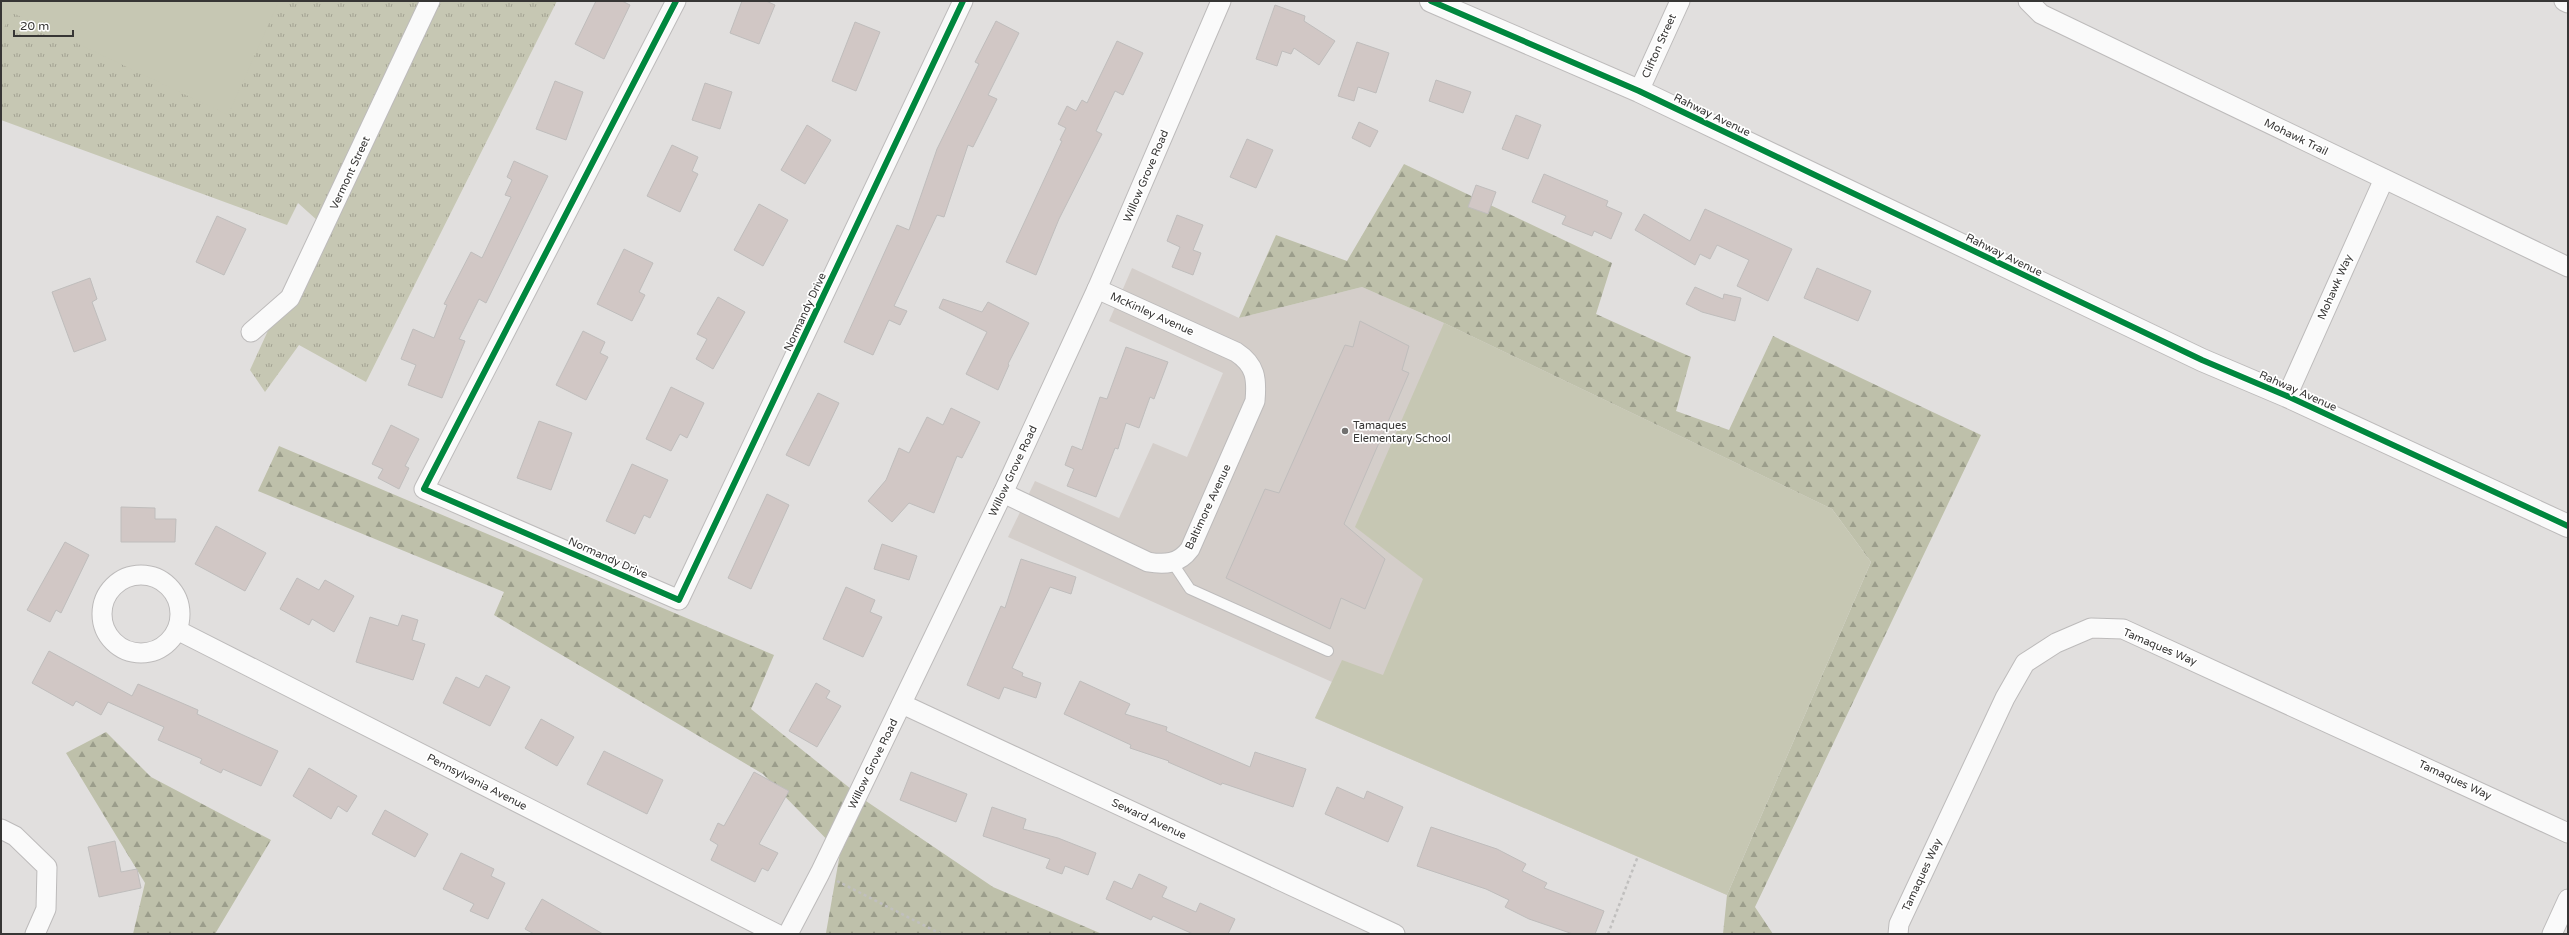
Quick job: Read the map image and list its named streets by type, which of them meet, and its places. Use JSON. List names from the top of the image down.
{
  "streets": {
    "street": [
      "Clifton Street",
      "Rahway Avenue",
      "Mohawk Trail",
      "Vermont Street",
      "Willow Grove Road",
      "Mohawk Way",
      "Normandy Drive",
      "McKinley Avenue",
      "Baltimore Avenue",
      "Tamaques Way",
      "Pennsylvania Avenue",
      "Seward Avenue"
    ]
  },
  "crossings": [
    ["Clifton Street", "Rahway Avenue"],
    ["Rahway Avenue", "Mohawk Way"],
    ["Mohawk Trail", "Mohawk Way"],
    ["Willow Grove Road", "McKinley Avenue"],
    ["Willow Grove Road", "Seward Avenue"],
    ["McKinley Avenue", "Baltimore Avenue"]
  ],
  "places": ["Tamaques Elementary School"],
  "scale_bar": "20 m"
}
